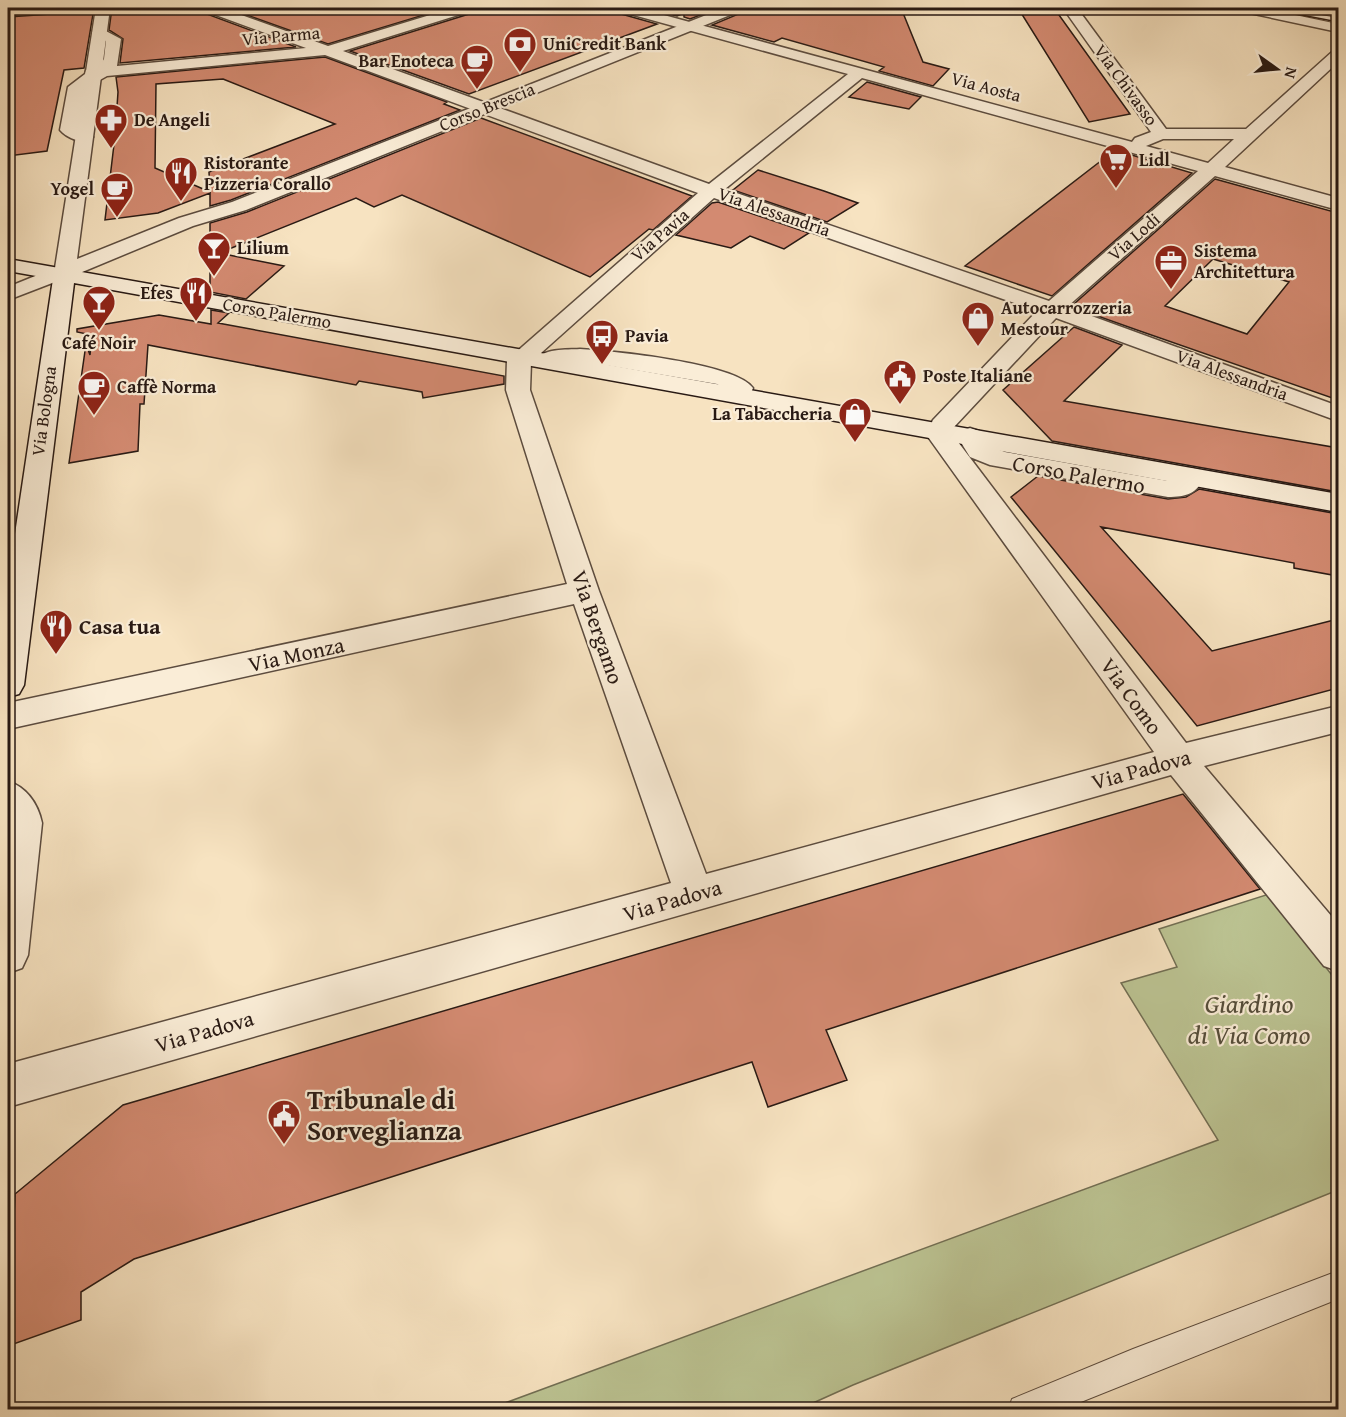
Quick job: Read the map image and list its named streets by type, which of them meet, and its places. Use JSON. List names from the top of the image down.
{
  "streets": {
    "street": [
      "Via Parma",
      "Via Chivasso",
      "Via Aosta",
      "Corso Brescia",
      "Via Alessandria",
      "Via Pavia",
      "Via Lodi",
      "Corso Palermo",
      "Via Bologna",
      "Via Bergamo",
      "Via Monza",
      "Via Como",
      "Via Padova"
    ]
  },
  "crossings": [
    ["Via Parma", "Via Alessandria"],
    ["Via Parma", "Via Bologna"],
    ["Via Chivasso", "Via Aosta"],
    ["Via Chivasso", "Via Lodi"],
    ["Via Aosta", "Corso Brescia"],
    ["Via Aosta", "Via Pavia"],
    ["Via Aosta", "Via Lodi"],
    ["Corso Brescia", "Via Alessandria"],
    ["Corso Brescia", "Corso Palermo"],
    ["Corso Brescia", "Via Bologna"],
    ["Via Alessandria", "Via Pavia"],
    ["Via Alessandria", "Via Lodi"],
    ["Via Pavia", "Corso Palermo"],
    ["Via Pavia", "Via Bergamo"],
    ["Via Lodi", "Corso Palermo"],
    ["Via Lodi", "Via Como"],
    ["Corso Palermo", "Via Bologna"],
    ["Corso Palermo", "Via Bergamo"],
    ["Corso Palermo", "Via Como"],
    ["Via Bergamo", "Via Monza"],
    ["Via Bergamo", "Via Padova"],
    ["Via Como", "Via Padova"]
  ],
  "parks": ["Giardino di Via Como"],
  "places": {
    "bank": ["UniCredit Bank"],
    "cafe": ["Bar Enoteca", "Yogel", "Caffè Norma"],
    "pharmacy": ["De Angeli"],
    "supermarket": ["Lidl"],
    "restaurant": ["Ristorante Pizzeria Corallo", "Efes", "Casa tua"],
    "bar": ["Lilium", "Café Noir"],
    "office": ["Sistema Architettura"],
    "shop": ["Autocarrozzeria Mestour", "La Tabaccheria"],
    "bus stop": ["Pavia"],
    "public building": ["Poste Italiane", "Tribunale di Sorveglianza"]
  },
  "north": "right"
}
